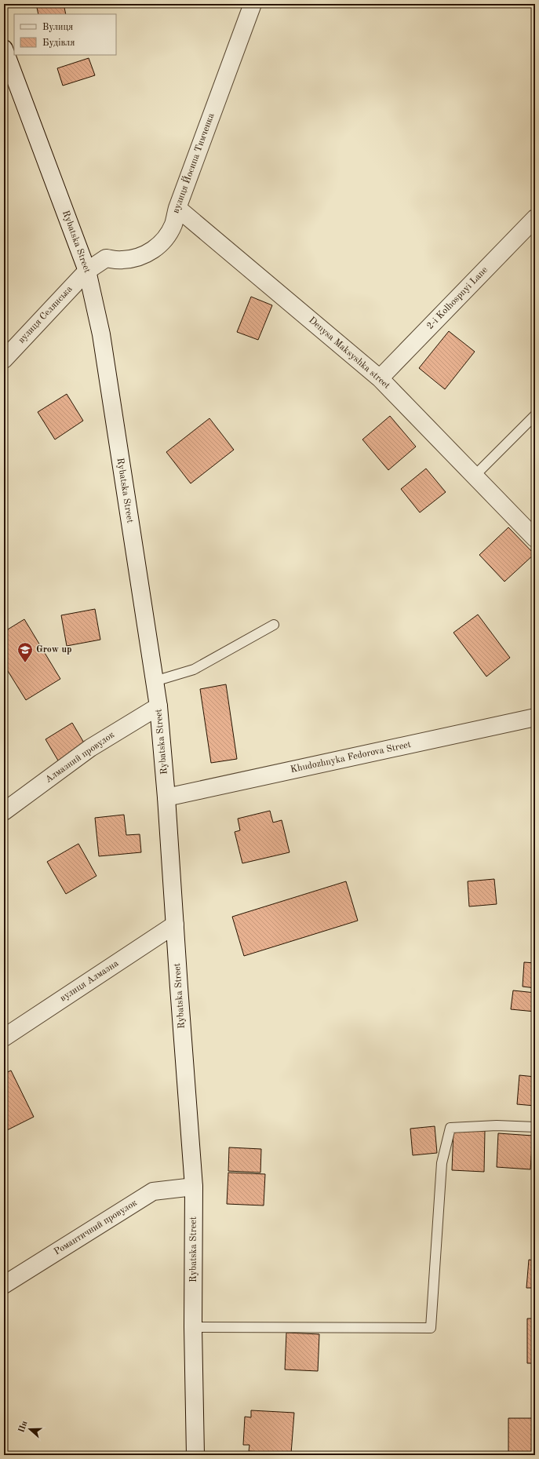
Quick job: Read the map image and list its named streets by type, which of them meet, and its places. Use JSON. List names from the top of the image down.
{
  "streets": {
    "street": [
      "вулиця Йосипа Тимченка",
      "Rybatska Street",
      "2-i Kolhospnyi Lane",
      "вулиця Селянська",
      "Denysa Maksyshka street",
      "Алмазний провулок",
      "Khudozhnyka Fedorova Street",
      "вулиця Алмазна",
      "Романтичний провулок"
    ]
  },
  "crossings": [
    ["вулиця Йосипа Тимченка", "Rybatska Street"],
    ["вулиця Йосипа Тимченка", "вулиця Селянська"],
    ["вулиця Йосипа Тимченка", "Denysa Maksyshka street"],
    ["Rybatska Street", "вулиця Селянська"],
    ["Rybatska Street", "Алмазний провулок"],
    ["Rybatska Street", "Khudozhnyka Fedorova Street"],
    ["Rybatska Street", "вулиця Алмазна"],
    ["Rybatska Street", "Романтичний провулок"],
    ["2-i Kolhospnyi Lane", "Denysa Maksyshka street"]
  ],
  "places": {
    "school or university": ["Grow up"]
  },
  "legend": ["Вулиця", "Будівля"],
  "north": "left"
}
